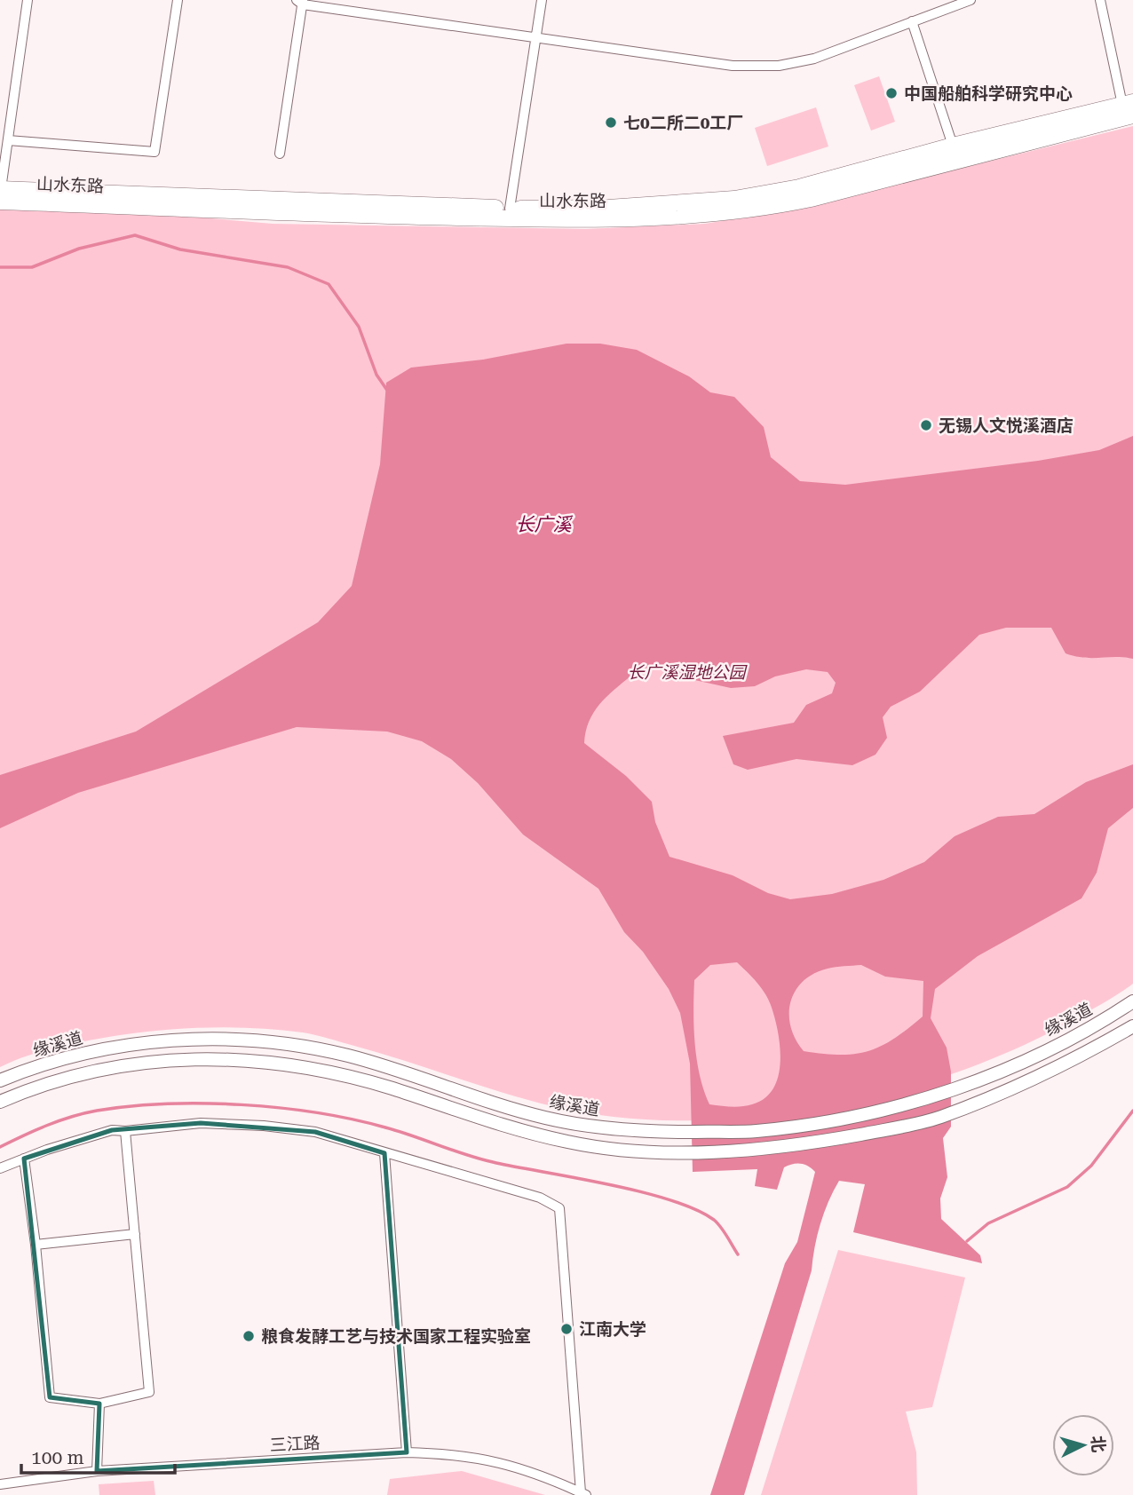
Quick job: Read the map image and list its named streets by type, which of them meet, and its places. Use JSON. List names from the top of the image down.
{
  "streets": {
    "highway": ["山水东路"],
    "main road": ["缘溪道"],
    "street": ["三江路"]
  },
  "water": ["长广溪"],
  "parks": ["长广溪湿地公园"],
  "places": [
    "中国船舶科学研究中心",
    "七0二所二0工厂",
    "无锡人文悦溪酒店",
    "江南大学",
    "粮食发酵工艺与技术国家工程实验室"
  ],
  "scale_bar": "100 m",
  "north": "right"
}
